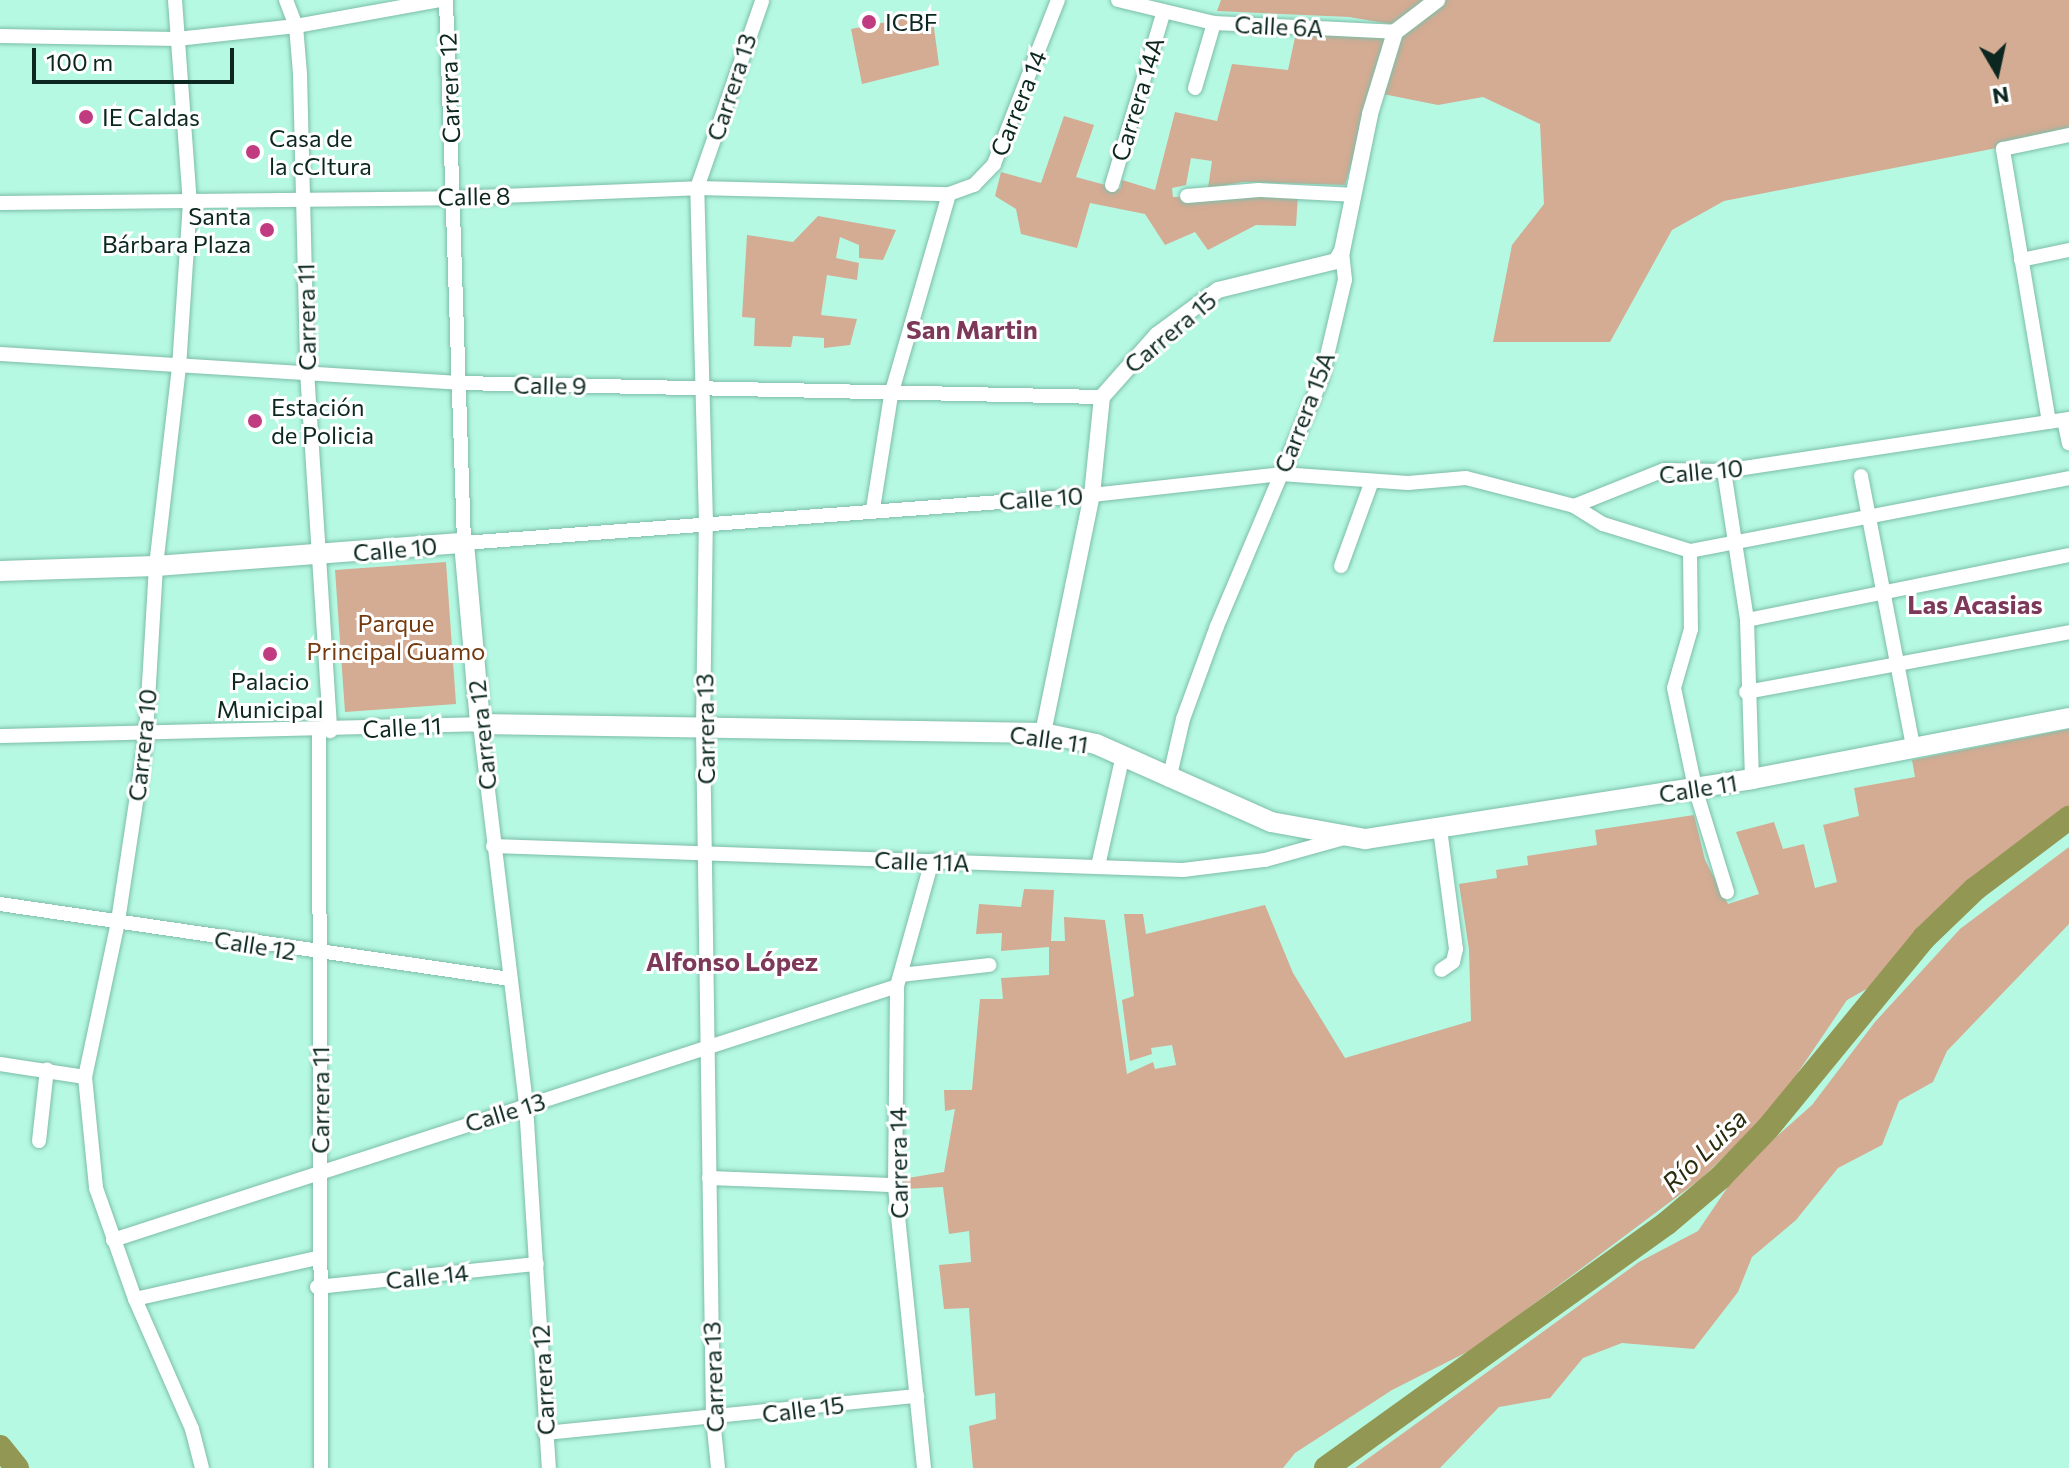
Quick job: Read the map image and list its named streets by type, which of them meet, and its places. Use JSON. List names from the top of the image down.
{
  "streets": {
    "main road": ["Carrera 12", "Calle 10", "Calle 11"],
    "street": [
      "Calle 6A",
      "Carrera 13",
      "Carrera 14A",
      "Carrera 14",
      "Calle 8",
      "Carrera 11",
      "Carrera 15",
      "Calle 9",
      "Carrera 15A",
      "Carrera 10",
      "Calle 11A",
      "Calle 12",
      "Calle 13",
      "Calle 14",
      "Calle 15"
    ]
  },
  "crossings": [
    ["Calle 6A", "Carrera 14A"],
    ["Calle 6A", "Carrera 15A"],
    ["Carrera 13", "Calle 8"],
    ["Carrera 13", "Calle 9"],
    ["Carrera 13", "Calle 10"],
    ["Carrera 13", "Calle 11"],
    ["Carrera 13", "Calle 11A"],
    ["Carrera 13", "Calle 13"],
    ["Carrera 13", "Calle 15"],
    ["Carrera 12", "Calle 8"],
    ["Carrera 12", "Calle 9"],
    ["Carrera 12", "Calle 10"],
    ["Carrera 12", "Calle 11"],
    ["Carrera 12", "Calle 11A"],
    ["Carrera 12", "Calle 12"],
    ["Carrera 12", "Calle 13"],
    ["Carrera 12", "Calle 14"],
    ["Carrera 12", "Calle 15"],
    ["Carrera 14", "Calle 8"],
    ["Carrera 14", "Calle 11A"],
    ["Carrera 14", "Calle 13"],
    ["Carrera 14", "Calle 15"],
    ["Calle 8", "Carrera 11"],
    ["Calle 8", "Carrera 10"],
    ["Carrera 11", "Calle 9"],
    ["Carrera 11", "Calle 10"],
    ["Carrera 11", "Calle 11"],
    ["Carrera 11", "Calle 12"],
    ["Carrera 11", "Calle 13"],
    ["Carrera 11", "Calle 14"],
    ["Carrera 15", "Calle 9"],
    ["Carrera 15", "Carrera 15A"],
    ["Calle 9", "Carrera 10"],
    ["Carrera 15A", "Calle 10"],
    ["Carrera 15A", "Calle 11"],
    ["Calle 10", "Carrera 10"],
    ["Calle 11", "Carrera 10"],
    ["Calle 11", "Calle 11A"],
    ["Carrera 10", "Calle 12"],
    ["Carrera 10", "Calle 13"]
  ],
  "districts": ["San Martin", "Las Acasias", "Alfonso López"],
  "water": ["Río Luisa"],
  "parks": ["Parque Principal Guamo"],
  "places": [
    "ICBF",
    "IE Caldas",
    "Casa de la cCltura",
    "Santa Bárbara Plaza",
    "Estación de Policia",
    "Palacio Municipal"
  ],
  "scale_bar": "100 m",
  "north": "bottom"
}
